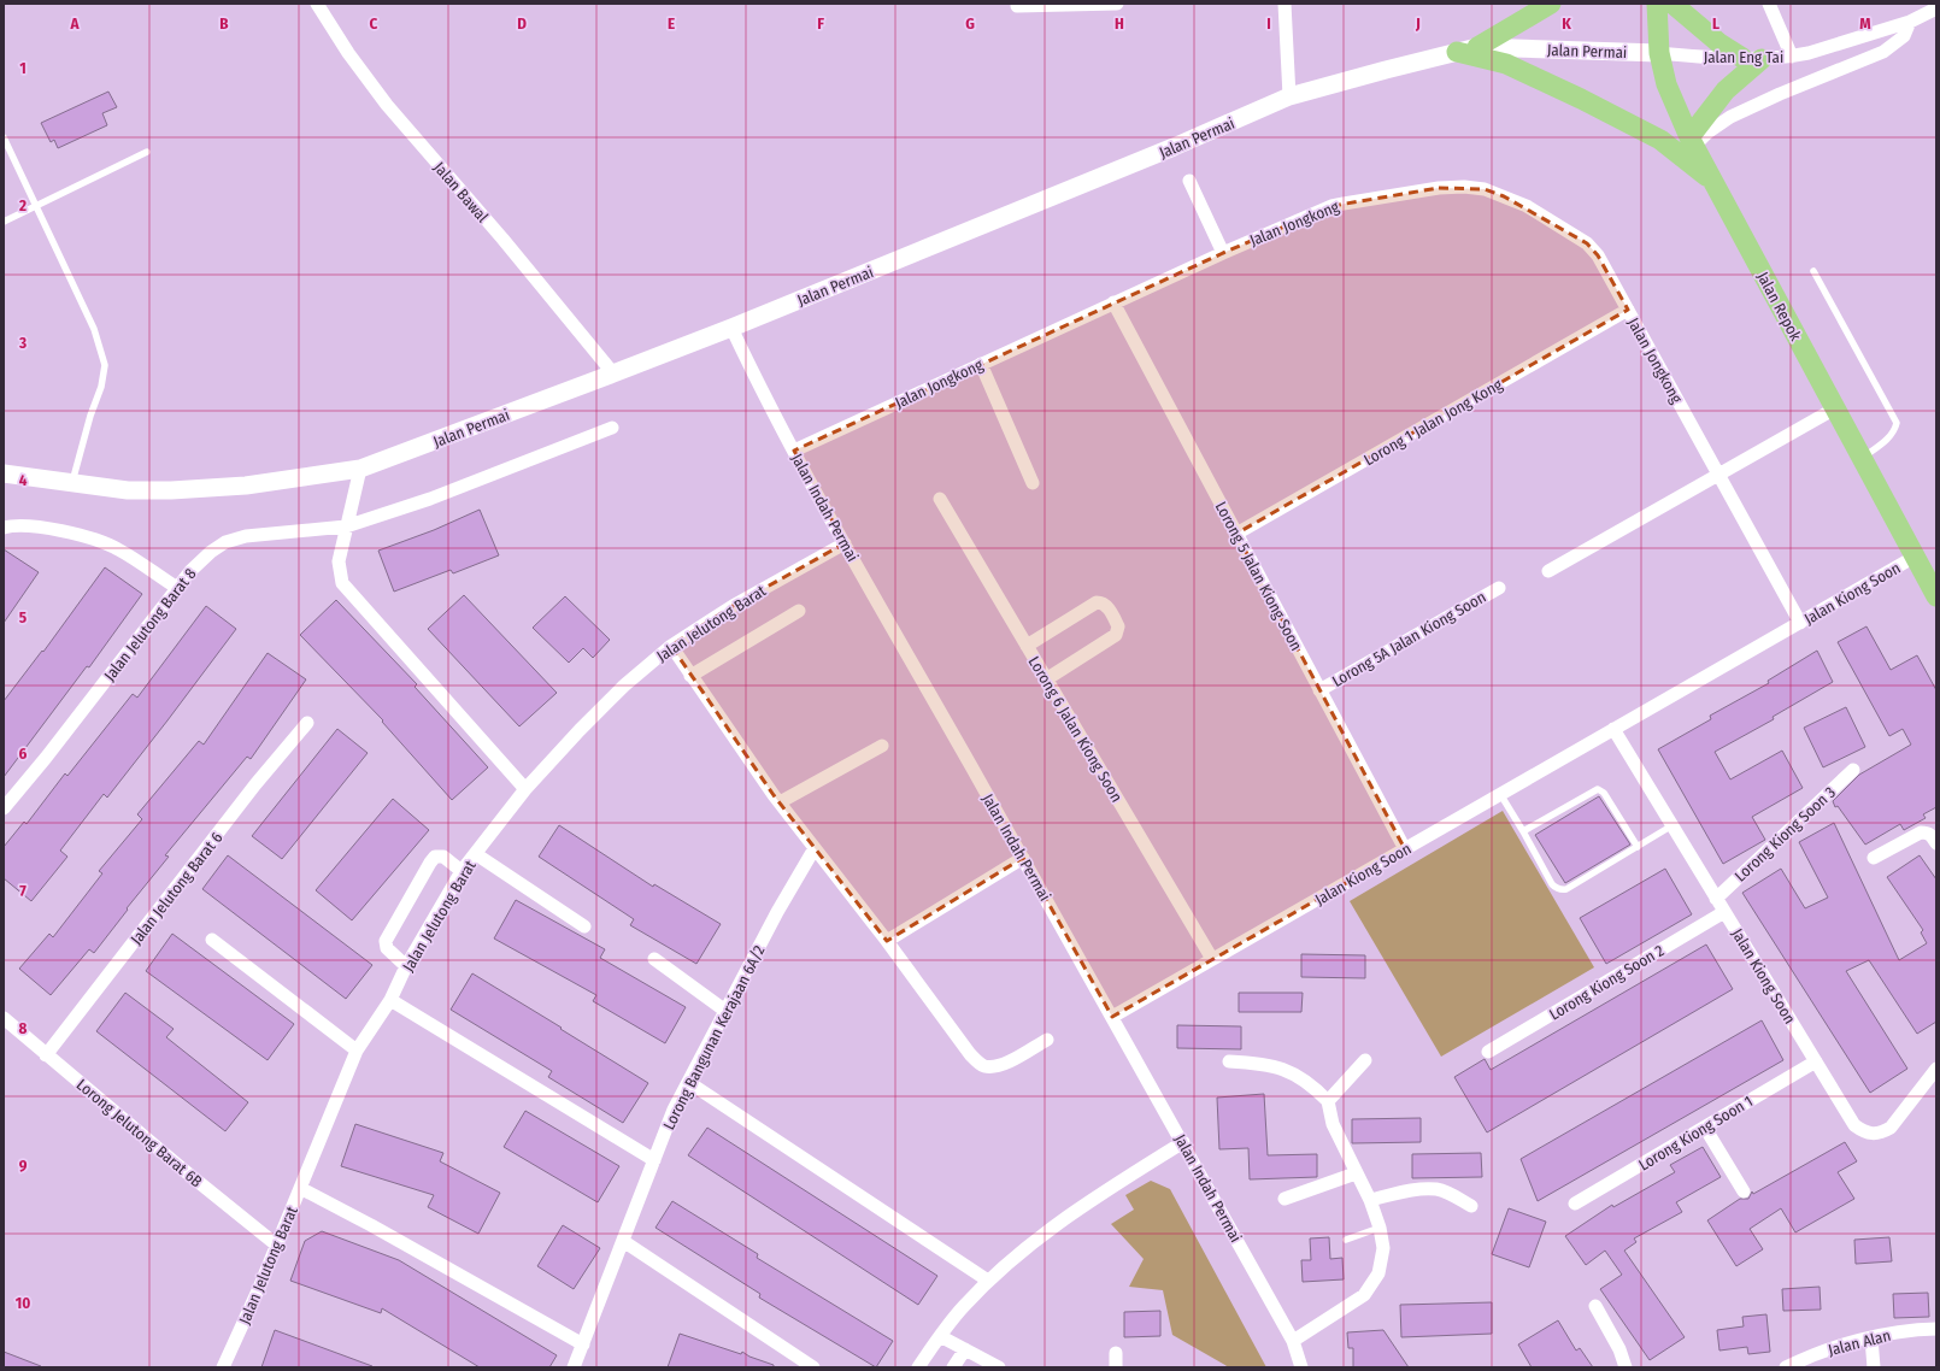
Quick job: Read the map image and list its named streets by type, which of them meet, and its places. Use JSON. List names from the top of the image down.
{
  "streets": {
    "main road": ["Jalan Repok"],
    "street": [
      "Jalan Permai",
      "Jalan Eng Tai",
      "Jalan Bawal",
      "Jalan Jongkong",
      "Lorong 1 Jalan Jong Kong",
      "Jalan Indah Permai",
      "Lorong 5 Jalan Kiong Soon",
      "Jalan Kiong Soon",
      "Jalan Jelutong Barat",
      "Jalan Jelutong Barat 8",
      "Lorong 5A Jalan Kiong Soon",
      "Lorong 6 Jalan Kiong Soon",
      "Lorong Kiong Soon 3",
      "Jalan Jelutong Barat 6",
      "Lorong Kiong Soon 2",
      "Lorong Bangunan Kerajaan 6A/2",
      "Lorong Jelutong Barat 6B",
      "Lorong Kiong Soon 1",
      "Jalan Alan"
    ]
  },
  "crossings": [
    ["Jalan Permai", "Jalan Eng Tai"],
    ["Jalan Permai", "Jalan Bawal"],
    ["Jalan Permai", "Jalan Repok"],
    ["Jalan Permai", "Jalan Indah Permai"],
    ["Jalan Eng Tai", "Jalan Repok"],
    ["Jalan Jongkong", "Lorong 1 Jalan Jong Kong"],
    ["Jalan Jongkong", "Jalan Indah Permai"],
    ["Jalan Jongkong", "Lorong 5 Jalan Kiong Soon"],
    ["Jalan Jongkong", "Jalan Kiong Soon"],
    ["Jalan Repok", "Jalan Kiong Soon"],
    ["Lorong 1 Jalan Jong Kong", "Lorong 5 Jalan Kiong Soon"],
    ["Jalan Indah Permai", "Jalan Kiong Soon"],
    ["Jalan Indah Permai", "Jalan Jelutong Barat"],
    ["Lorong 5 Jalan Kiong Soon", "Jalan Kiong Soon"],
    ["Lorong 5 Jalan Kiong Soon", "Lorong 5A Jalan Kiong Soon"],
    ["Jalan Kiong Soon", "Lorong 6 Jalan Kiong Soon"],
    ["Jalan Kiong Soon", "Lorong Kiong Soon 3"],
    ["Jalan Kiong Soon", "Lorong Kiong Soon 2"],
    ["Jalan Kiong Soon", "Lorong Kiong Soon 1"],
    ["Jalan Jelutong Barat", "Lorong Jelutong Barat 6B"],
    ["Jalan Jelutong Barat 6", "Lorong Jelutong Barat 6B"]
  ],
  "grid": {
    "columns": [
      "A",
      "B",
      "C",
      "D",
      "E",
      "F",
      "G",
      "H",
      "I",
      "J",
      "K",
      "L",
      "M"
    ],
    "rows": [
      "1",
      "2",
      "3",
      "4",
      "5",
      "6",
      "7",
      "8",
      "9",
      "10"
    ]
  }
}
